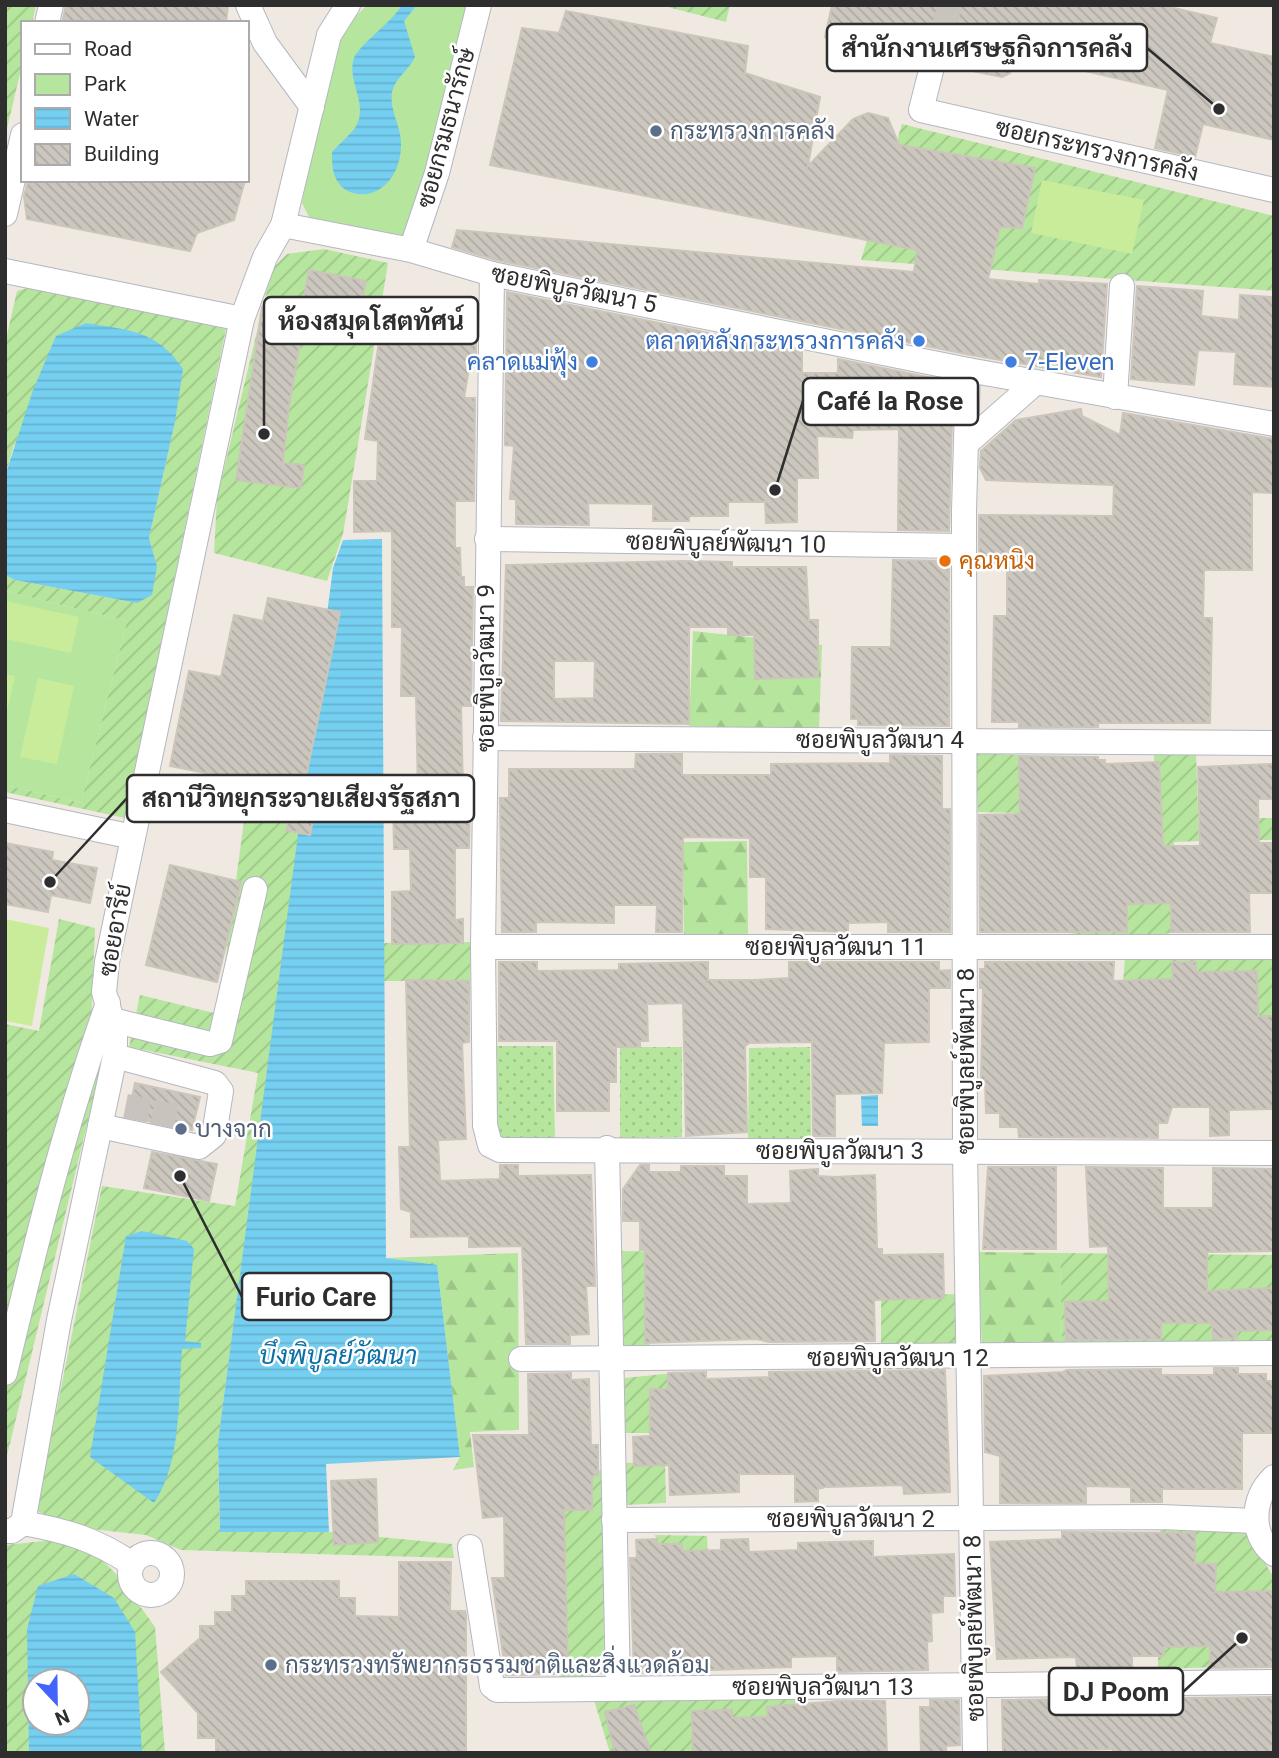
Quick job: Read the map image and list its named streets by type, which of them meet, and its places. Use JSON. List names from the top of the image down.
{
  "streets": {
    "street": [
      "ซอยกรมธนารักษ์",
      "ซอยกระทรวงการคลัง",
      "ซอยพิบูลวัฒนา 5",
      "ซอยพิบูลย์พัฒนา 10",
      "ซอยพิบูลวัฒนา 9",
      "ซอยพิบูลวัฒนา 4",
      "ซอยอารีย์",
      "ซอยพิบูลวัฒนา 11",
      "ซอยพิบูลย์พัฒนา 8",
      "ซอยพิบูลวัฒนา 3",
      "ซอยพิบูลวัฒนา 12",
      "ซอยพิบูลวัฒนา 2",
      "ซอยพิบูลวัฒนา 13"
    ]
  },
  "crossings": [
    ["ซอยกรมธนารักษ์", "ซอยพิบูลวัฒนา 5"],
    ["ซอยพิบูลวัฒนา 5", "ซอยพิบูลวัฒนา 9"],
    ["ซอยพิบูลวัฒนา 5", "ซอยอารีย์"],
    ["ซอยพิบูลวัฒนา 5", "ซอยพิบูลย์พัฒนา 8"],
    ["ซอยพิบูลย์พัฒนา 10", "ซอยพิบูลวัฒนา 9"],
    ["ซอยพิบูลย์พัฒนา 10", "ซอยพิบูลย์พัฒนา 8"],
    ["ซอยพิบูลวัฒนา 9", "ซอยพิบูลวัฒนา 4"],
    ["ซอยพิบูลวัฒนา 9", "ซอยพิบูลวัฒนา 11"],
    ["ซอยพิบูลวัฒนา 9", "ซอยพิบูลวัฒนา 3"],
    ["ซอยพิบูลวัฒนา 4", "ซอยพิบูลย์พัฒนา 8"],
    ["ซอยพิบูลวัฒนา 11", "ซอยพิบูลย์พัฒนา 8"],
    ["ซอยพิบูลย์พัฒนา 8", "ซอยพิบูลวัฒนา 3"],
    ["ซอยพิบูลย์พัฒนา 8", "ซอยพิบูลวัฒนา 12"],
    ["ซอยพิบูลย์พัฒนา 8", "ซอยพิบูลวัฒนา 2"],
    ["ซอยพิบูลย์พัฒนา 8", "ซอยพิบูลวัฒนา 13"]
  ],
  "water": ["บึงพิบูลย์วัฒนา"],
  "places": [
    "สำนักงานเศรษฐกิจการคลัง",
    "กระทรวงการคลัง",
    "ตลาดหลังกระทรวงการคลัง",
    "คลาดแม่ฟุ้ง",
    "7-Eleven",
    "ห้องสมุดโสตทัศน์",
    "Café la Rose",
    "คุณหนิง",
    "สถานีวิทยุกระจายเสียงรัฐสภา",
    "บางจาก",
    "Furio Care",
    "DJ Poom",
    "กระทรวงทรัพยากรธรรมชาติและสิ่งแวดล้อม"
  ],
  "legend": [
    "Road",
    "Park",
    "Water",
    "Building"
  ],
  "north": "bottom"
}
